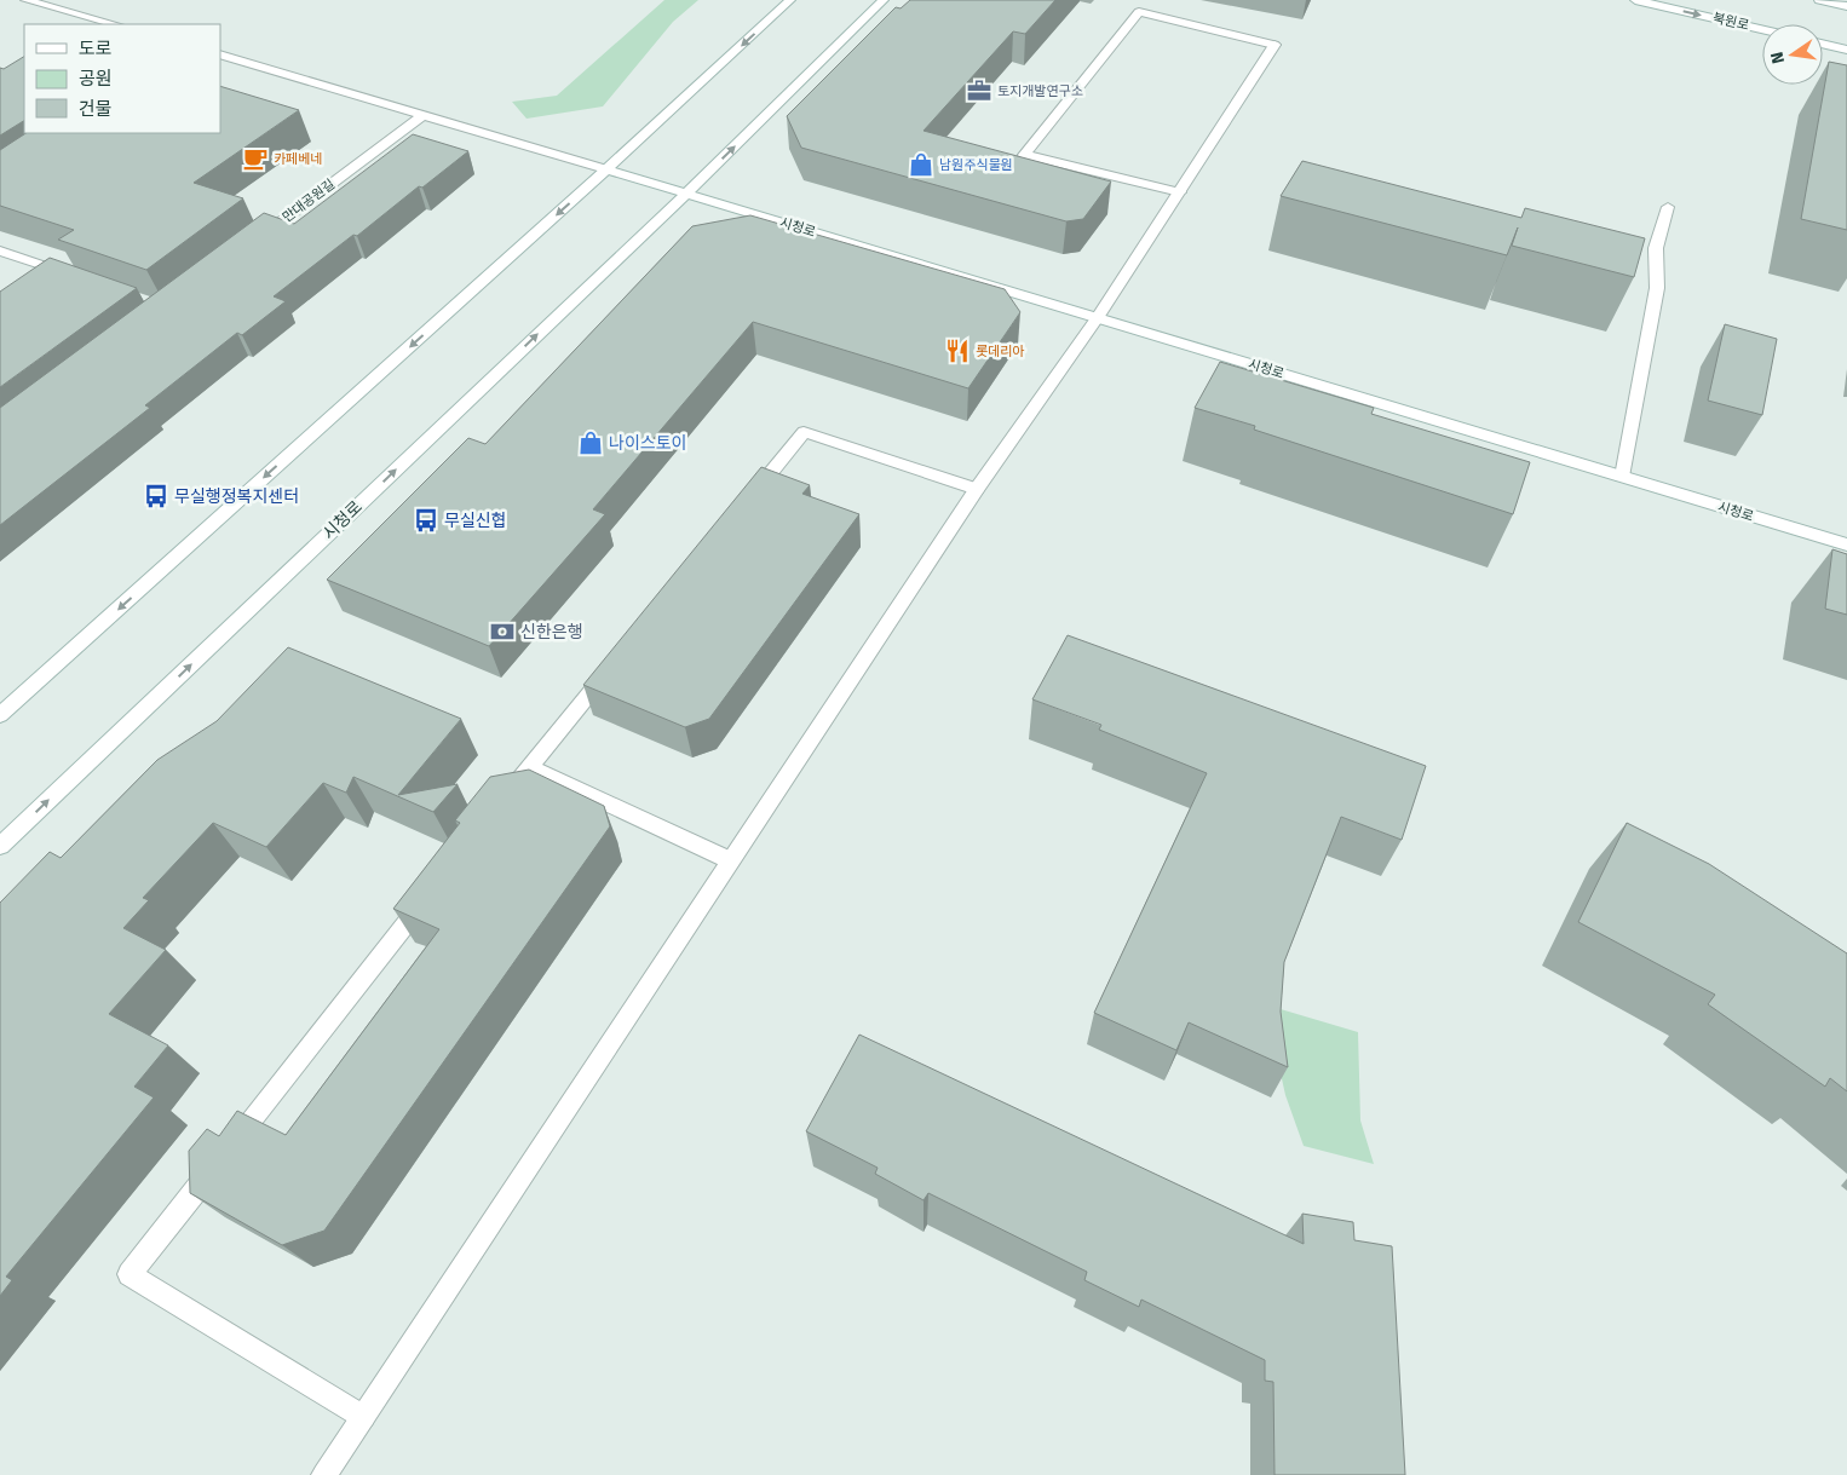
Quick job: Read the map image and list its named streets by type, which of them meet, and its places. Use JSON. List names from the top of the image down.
{
  "streets": {
    "street": ["북원로", "만대공원길", "시청로"]
  },
  "one_way": ["북원로"],
  "places": {
    "office": ["토지개발연구소"],
    "cafe": ["카페베네"],
    "shop": ["남원주식물원", "나이스토이"],
    "restaurant": ["롯데리아"],
    "bus stop": ["무실행정복지센터", "무실신협"],
    "bank": ["신한은행"]
  },
  "legend": ["도로", "공원", "건물"],
  "north": "left"
}
